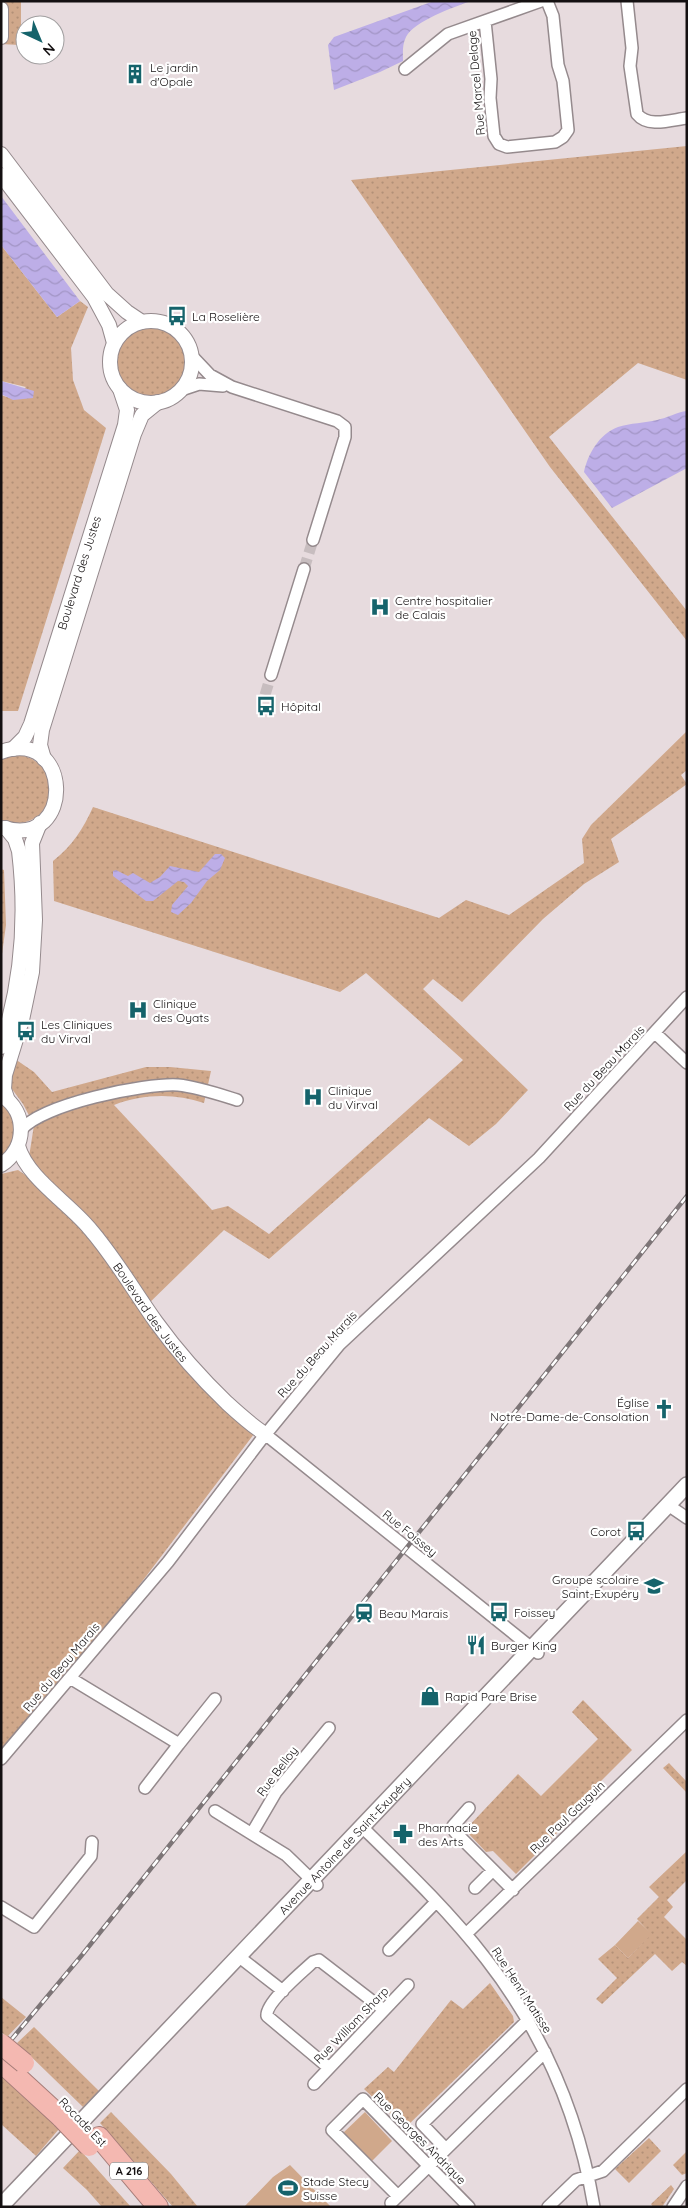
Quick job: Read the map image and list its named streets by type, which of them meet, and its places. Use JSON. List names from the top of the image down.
{
  "streets": {
    "highway": ["Rocade Est", "A 216"],
    "main road": ["Avenue Antoine de Saint-Exupéry"],
    "street": [
      "Rue Marcel Delage",
      "Boulevard des Justes",
      "Rue du Beau Marais",
      "Rue Foissey",
      "Rue Belloy",
      "Rue Paul Gauguin",
      "Rue Henri Matisse",
      "Rue William Sharp",
      "Rue Georges Andrique"
    ]
  },
  "crossings": [
    ["Boulevard des Justes", "Rue du Beau Marais"],
    ["Boulevard des Justes", "Rue Foissey"],
    ["Rue du Beau Marais", "Rue Foissey"],
    ["Rue Foissey", "Avenue Antoine de Saint-Exupéry"],
    ["Rue Paul Gauguin", "Rue Henri Matisse"],
    ["Avenue Antoine de Saint-Exupéry", "Rue Henri Matisse"],
    ["Rue Henri Matisse", "Rue Georges Andrique"]
  ],
  "places": {
    "building": ["Le jardin d'Opale"],
    "bus stop": [
      "La Roselière",
      "Hôpital",
      "Les Cliniques du Virval",
      "Corot",
      "Foissey"
    ],
    "hospital": ["Centre hospitalier de Calais", "Clinique des Oyats", "Clinique du Virval"],
    "church": ["Église Notre-Dame-de-Consolation"],
    "school or university": ["Groupe scolaire Saint-Exupéry"],
    "station": ["Beau Marais"],
    "restaurant": ["Burger King"],
    "shop": ["Rapid Pare Brise"],
    "pharmacy": ["Pharmacie des Arts"],
    "sports": ["Stade Stecy Suisse"]
  },
  "north": "bottom right"
}
